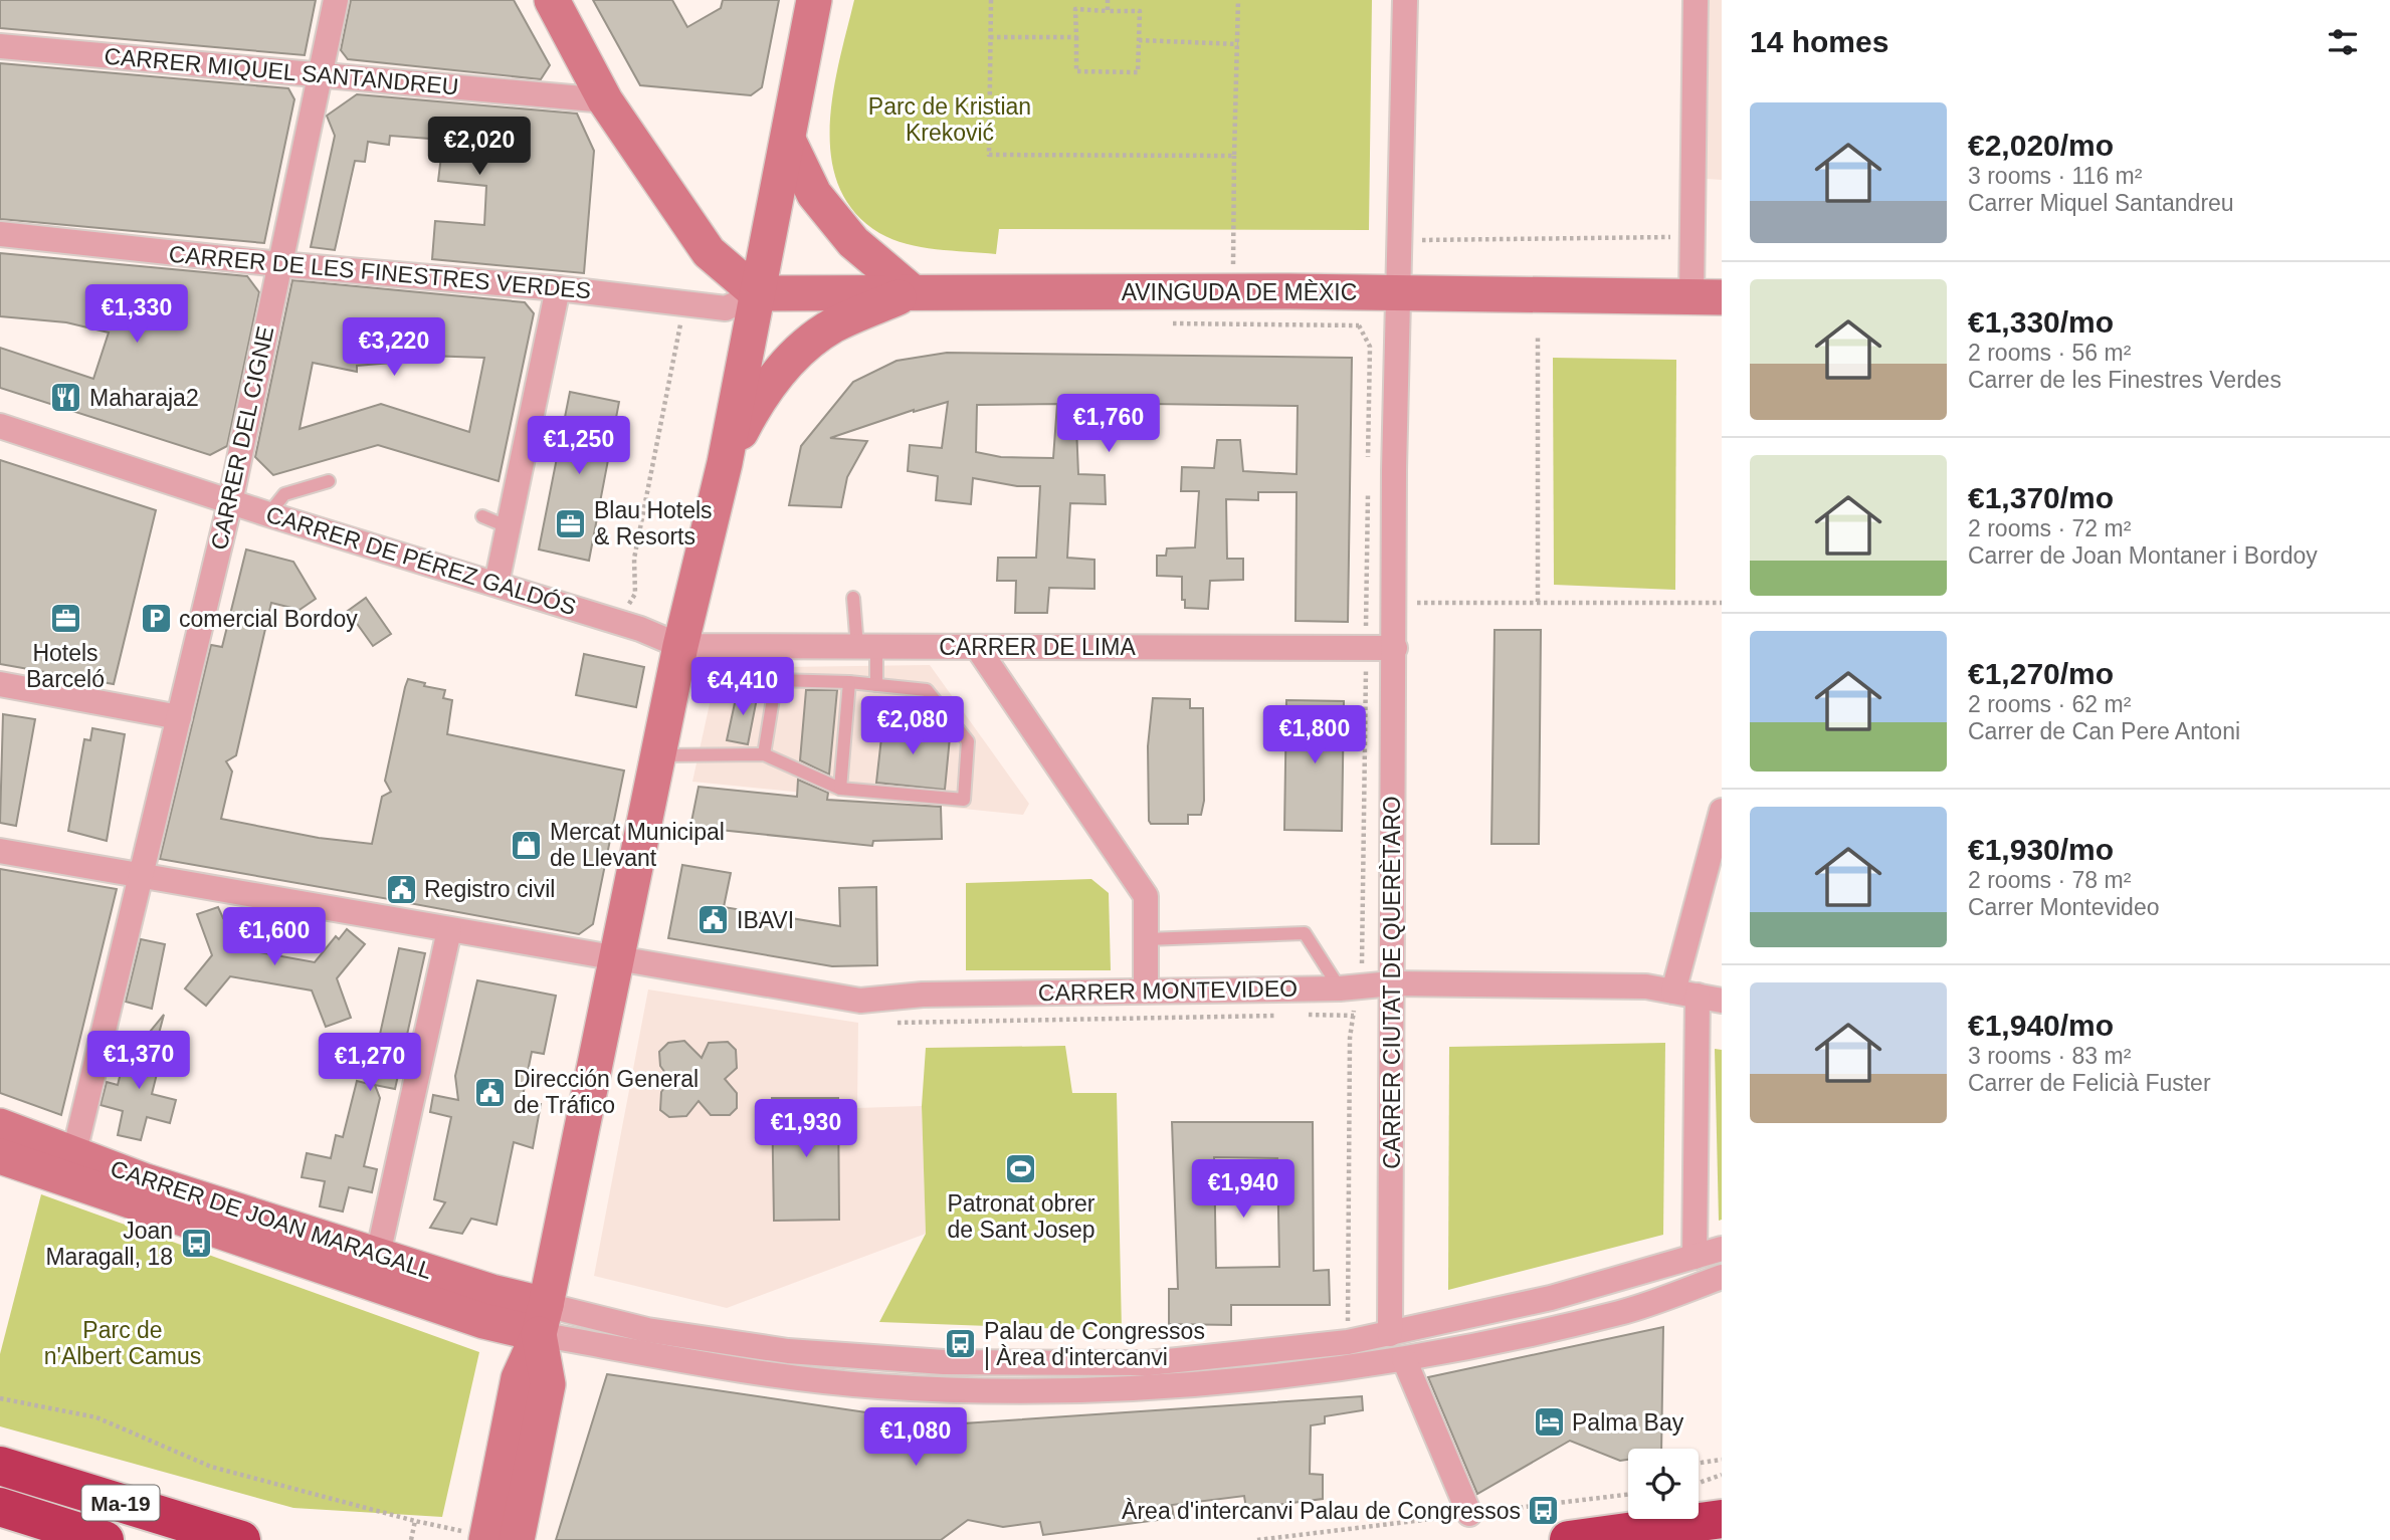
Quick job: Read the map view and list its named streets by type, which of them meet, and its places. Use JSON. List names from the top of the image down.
{
  "streets": {
    "highway": ["Ma-19"],
    "street": [
      "CARRER MIQUEL SANTANDREU",
      "CARRER DE LES FINESTRES VERDES",
      "AVINGUDA DE MÈXIC",
      "CARRER DEL CIGNE",
      "CARRER DE PÉREZ GALDÓS",
      "CARRER DE LIMA",
      "CARRER CIUTAT DE QUERÈTARO",
      "CARRER MONTEVIDEO",
      "CARRER DE JOAN MARAGALL"
    ]
  },
  "crossings": [
    ["CARRER MIQUEL SANTANDREU", "CARRER DEL CIGNE"],
    ["CARRER DE LES FINESTRES VERDES", "AVINGUDA DE MÈXIC"],
    ["CARRER DE LES FINESTRES VERDES", "CARRER DEL CIGNE"],
    ["AVINGUDA DE MÈXIC", "CARRER CIUTAT DE QUERÈTARO"],
    ["CARRER DEL CIGNE", "CARRER DE PÉREZ GALDÓS"],
    ["CARRER DEL CIGNE", "CARRER MONTEVIDEO"],
    ["CARRER DEL CIGNE", "CARRER DE JOAN MARAGALL"],
    ["CARRER DE PÉREZ GALDÓS", "CARRER DE LIMA"],
    ["CARRER DE LIMA", "CARRER CIUTAT DE QUERÈTARO"],
    ["CARRER CIUTAT DE QUERÈTARO", "CARRER MONTEVIDEO"]
  ],
  "parks": ["Parc de Kristian Kreković", "Parc de n'Albert Camus"],
  "places": {
    "restaurant": ["Maharaja2"],
    "office": ["Blau Hotels & Resorts", "Hotels Barceló"],
    "parking": ["comercial Bordoy"],
    "shop": ["Mercat Municipal de Llevant"],
    "public building": ["Registro civil", "IBAVI", "Dirección General de Tráfico"],
    "sports": ["Patronat obrer de Sant Josep"],
    "bus stop": ["Joan Maragall, 18", "Palau de Congressos | Àrea d'intercanvi", "Àrea d'intercanvi Palau de Congressos"],
    "hotel": ["Palma Bay"]
  },
  "page": {
    "heading": "14 homes",
    "list": [
      {
        "name": "€2,020/mo",
        "note": "3 rooms · 116 m² · Carrer Miquel Santandreu"
      },
      {
        "name": "€1,330/mo",
        "note": "2 rooms · 56 m² · Carrer de les Finestres Verdes"
      },
      {
        "name": "€1,370/mo",
        "note": "2 rooms · 72 m² · Carrer de Joan Montaner i Bordoy"
      },
      {
        "name": "€1,270/mo",
        "note": "2 rooms · 62 m² · Carrer de Can Pere Antoni"
      },
      {
        "name": "€1,930/mo",
        "note": "2 rooms · 78 m² · Carrer Montevideo"
      },
      {
        "name": "€1,940/mo",
        "note": "3 rooms · 83 m² · Carrer de Felicià Fuster"
      }
    ],
    "price": [
      "€2,020",
      "€1,330",
      "€3,220",
      "€1,760",
      "€1,250",
      "€4,410",
      "€2,080",
      "€1,800",
      "€1,600",
      "€1,370",
      "€1,270",
      "€1,930",
      "€1,940",
      "€1,080"
    ]
  }
}
